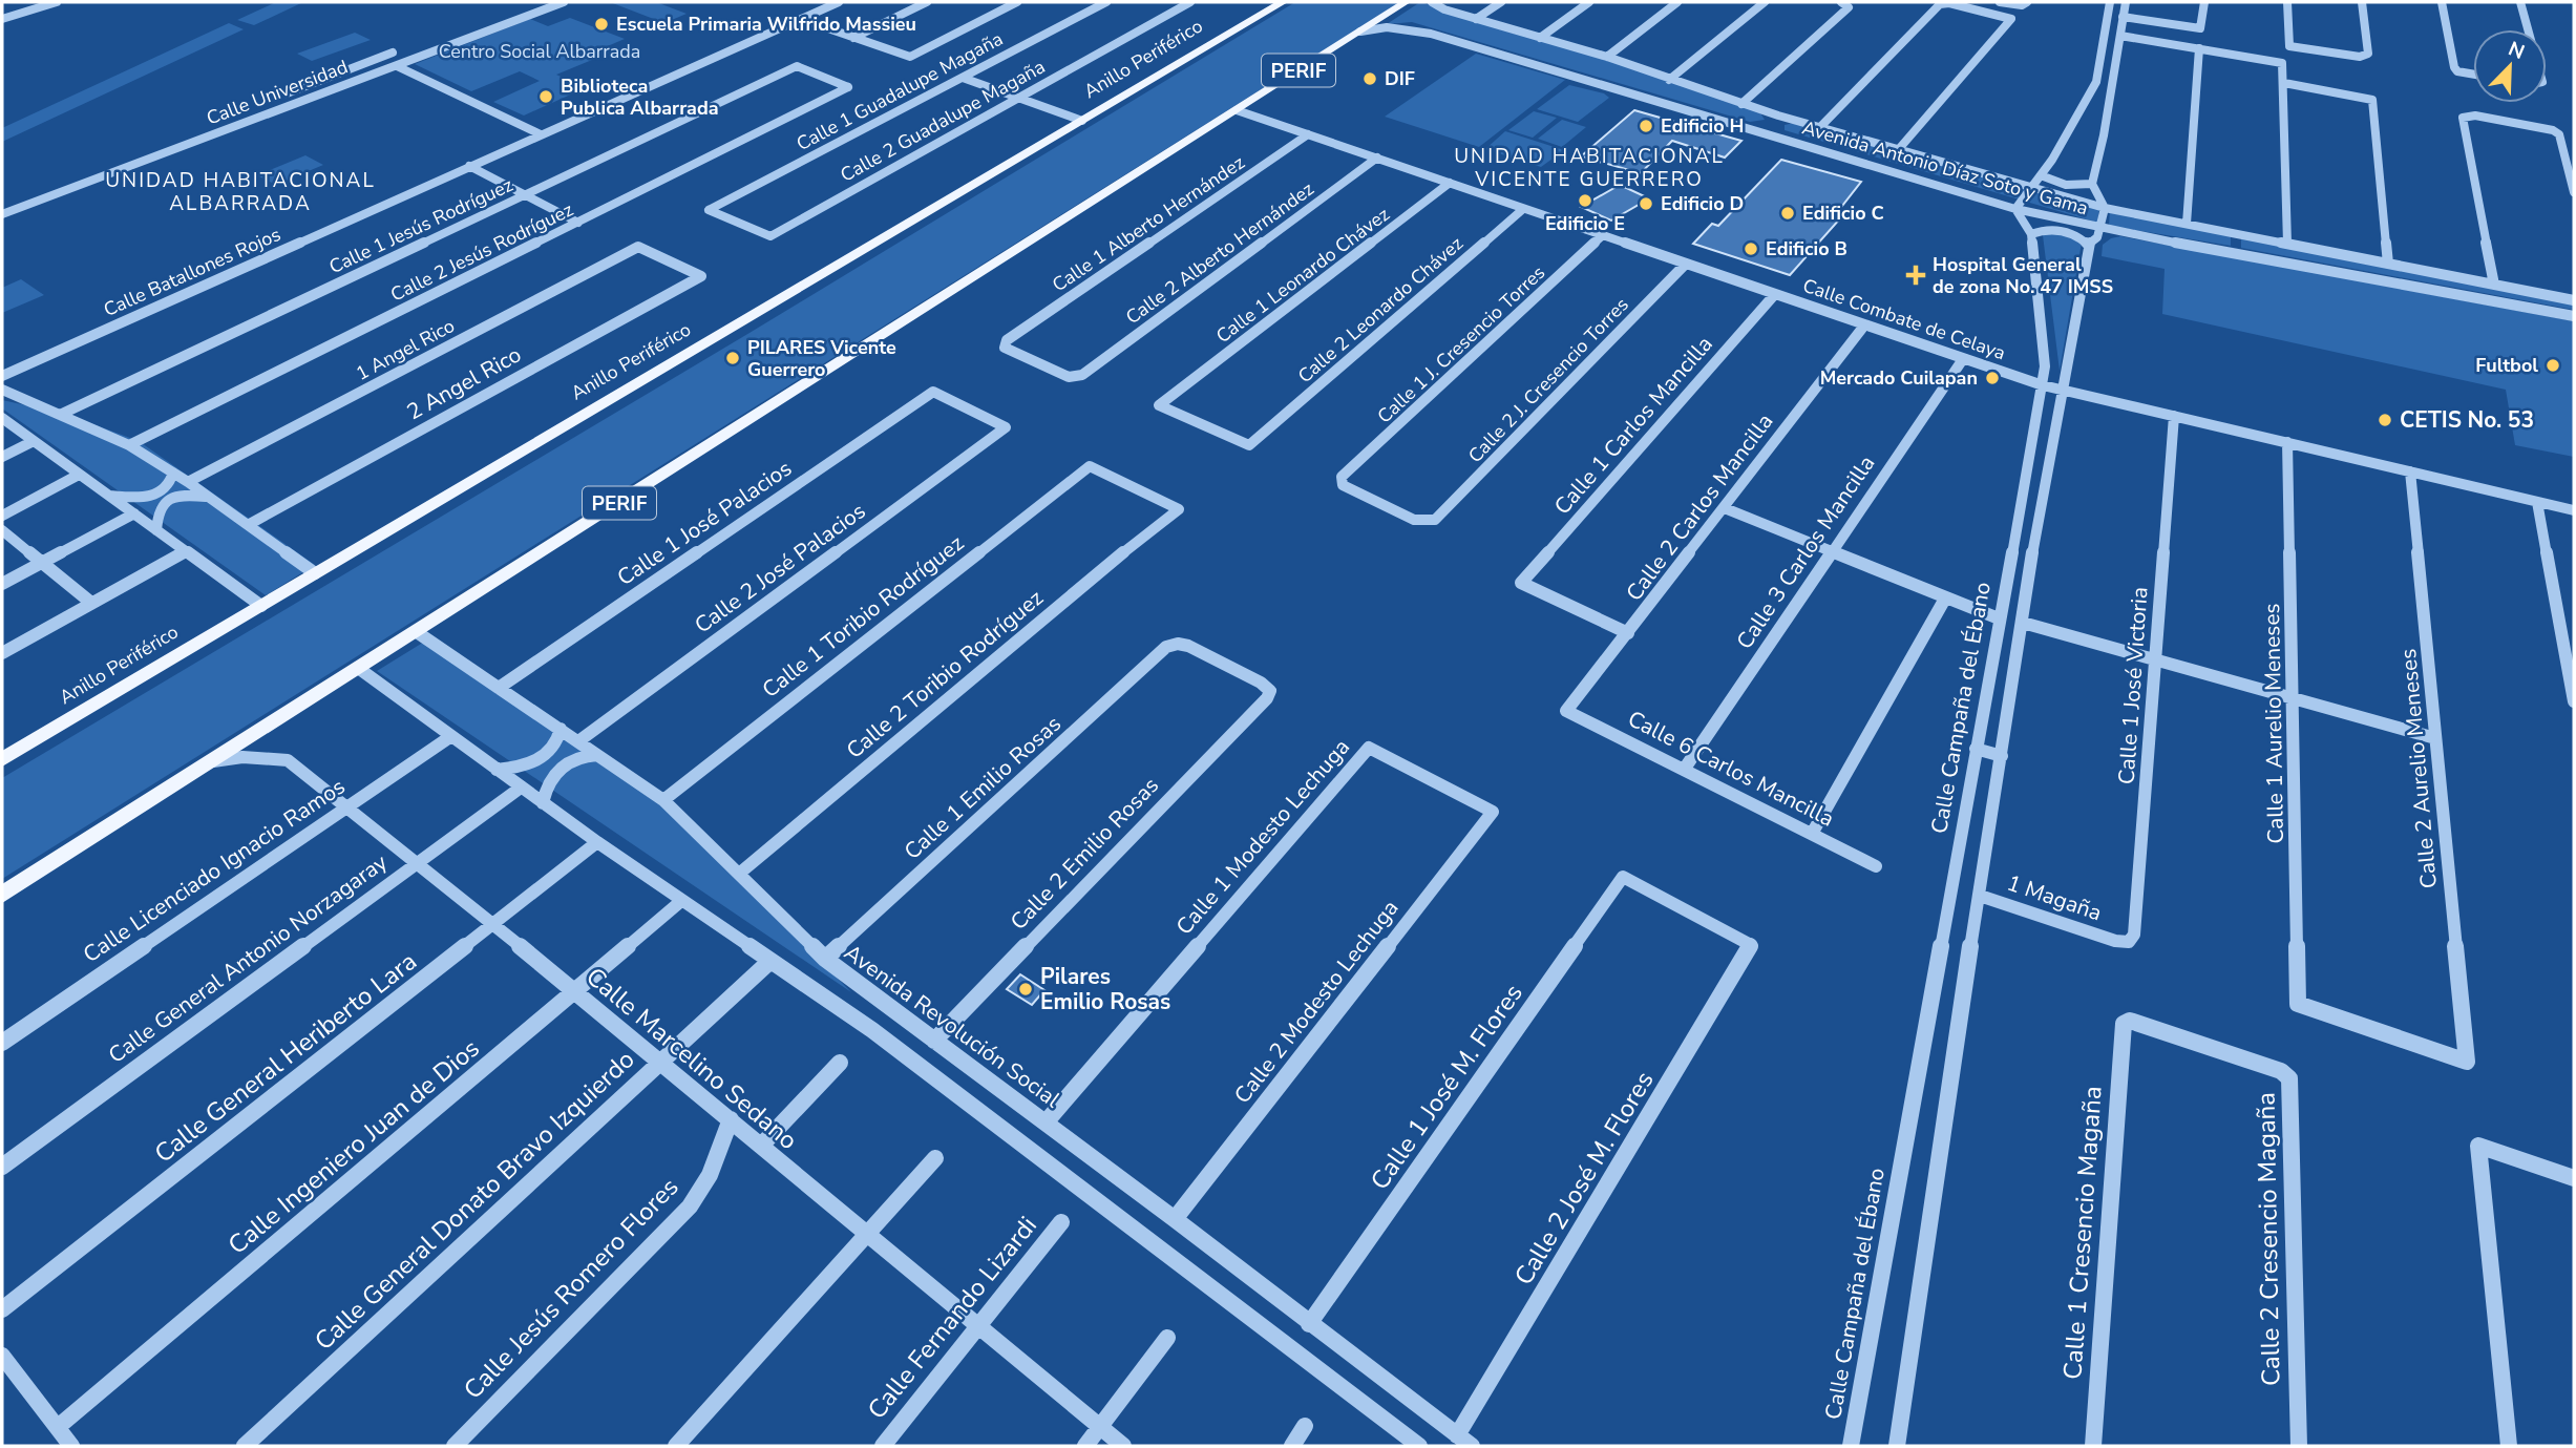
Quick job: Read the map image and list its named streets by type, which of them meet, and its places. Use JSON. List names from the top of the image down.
{
  "streets": {
    "main road": ["Anillo Periférico", "PERIF"],
    "street": [
      "Calle 1 Guadalupe Magaña",
      "Calle Universidad",
      "Calle 2 Guadalupe Magaña",
      "Avenida Antonio Díaz Soto y Gama",
      "Calle 1 Alberto Hernández",
      "Calle 1 Jesús Rodríguez",
      "Calle 2 Jesús Rodríguez",
      "Calle 2 Alberto Hernández",
      "Calle Batallones Rojos",
      "Calle 1 Leonardo Chávez",
      "Calle 2 Leonardo Chávez",
      "Calle Combate de Celaya",
      "Calle 1 J. Cresencio Torres",
      "1 Angel Rico",
      "Calle 2 J. Cresencio Torres",
      "2 Angel Rico",
      "Calle 1 Carlos Mancilla",
      "Calle 2 Carlos Mancilla",
      "Calle 1 José Palacios",
      "Calle 3 Carlos Mancilla",
      "Calle 2 José Palacios",
      "Calle 1 Toribio Rodríguez",
      "Calle 2 Toribio Rodríguez",
      "Calle 1 José Victoria",
      "Calle Campaña del Ébano",
      "Calle 1 Aurelio Meneses",
      "Calle 6 Carlos Mancilla",
      "Calle 2 Aurelio Meneses",
      "Calle 1 Emilio Rosas",
      "Calle 1 Modesto Lechuga",
      "Calle 2 Emilio Rosas",
      "Calle Licenciado Ignacio Ramos",
      "1 Magaña",
      "Calle General Antonio Norzagaray",
      "Calle 2 Modesto Lechuga",
      "Avenida Revolución Social",
      "Calle General Heriberto Lara",
      "Calle Marcelino Sedano",
      "Calle 1 José M. Flores",
      "Calle Ingeniero Juan de Dios",
      "Calle 2 José M. Flores",
      "Calle General Donato Bravo Izquierdo",
      "Calle 1 Cresencio Magaña",
      "Calle 2 Cresencio Magaña",
      "Calle Jesús Romero Flores",
      "Calle Fernando Lizardi"
    ]
  },
  "crossings": [
    ["PERIF", "Avenida Antonio Díaz Soto y Gama"],
    ["PERIF", "Calle Combate de Celaya"],
    ["PERIF", "Avenida Revolución Social"],
    ["PERIF", "Calle Marcelino Sedano"],
    ["Calle 1 Guadalupe Magaña", "Calle 2 Guadalupe Magaña"],
    ["Avenida Antonio Díaz Soto y Gama", "Calle Campaña del Ébano"],
    ["Calle 1 Alberto Hernández", "Calle 2 Alberto Hernández"],
    ["Calle 1 Alberto Hernández", "Calle Combate de Celaya"],
    ["Calle 1 Jesús Rodríguez", "Calle 2 Jesús Rodríguez"],
    ["Calle 2 Alberto Hernández", "Calle Combate de Celaya"],
    ["Calle 1 Leonardo Chávez", "Calle Combate de Celaya"],
    ["Calle 2 Leonardo Chávez", "Calle Combate de Celaya"],
    ["Calle Combate de Celaya", "Calle 1 J. Cresencio Torres"],
    ["Calle Combate de Celaya", "Calle 2 J. Cresencio Torres"],
    ["Calle Combate de Celaya", "Calle 1 Carlos Mancilla"],
    ["Calle Combate de Celaya", "Calle 2 Carlos Mancilla"],
    ["Calle Combate de Celaya", "Calle 3 Carlos Mancilla"],
    ["Calle Combate de Celaya", "Calle 1 José Victoria"],
    ["Calle Combate de Celaya", "Calle Campaña del Ébano"],
    ["Calle Combate de Celaya", "Calle 1 Aurelio Meneses"],
    ["Calle Combate de Celaya", "Calle 2 Aurelio Meneses"],
    ["Calle 1 J. Cresencio Torres", "Calle 2 J. Cresencio Torres"],
    ["Calle 2 Carlos Mancilla", "Calle 6 Carlos Mancilla"],
    ["Calle 1 José Palacios", "Calle 2 José Palacios"],
    ["Calle 1 José Palacios", "Avenida Revolución Social"],
    ["Calle 3 Carlos Mancilla", "Calle 6 Carlos Mancilla"],
    ["Calle 2 José Palacios", "Avenida Revolución Social"],
    ["Calle 1 Toribio Rodríguez", "Calle 2 Toribio Rodríguez"],
    ["Calle 1 Toribio Rodríguez", "Avenida Revolución Social"],
    ["Calle 2 Toribio Rodríguez", "Avenida Revolución Social"],
    ["Calle 1 José Victoria", "1 Magaña"],
    ["Calle Campaña del Ébano", "1 Magaña"],
    ["Calle 1 Aurelio Meneses", "Calle 2 Aurelio Meneses"],
    ["Calle 1 Emilio Rosas", "Calle 2 Emilio Rosas"],
    ["Calle 1 Emilio Rosas", "Avenida Revolución Social"],
    ["Calle 1 Modesto Lechuga", "Calle 2 Modesto Lechuga"],
    ["Calle 1 Modesto Lechuga", "Avenida Revolución Social"],
    ["Calle 2 Emilio Rosas", "Avenida Revolución Social"],
    ["Calle Licenciado Ignacio Ramos", "Calle Marcelino Sedano"],
    ["Calle General Antonio Norzagaray", "Calle Marcelino Sedano"],
    ["Calle 2 Modesto Lechuga", "Avenida Revolución Social"],
    ["Avenida Revolución Social", "Calle 1 José M. Flores"],
    ["Avenida Revolución Social", "Calle 2 José M. Flores"],
    ["Calle General Heriberto Lara", "Calle Marcelino Sedano"],
    ["Calle Marcelino Sedano", "Calle Ingeniero Juan de Dios"],
    ["Calle Marcelino Sedano", "Calle General Donato Bravo Izquierdo"],
    ["Calle Marcelino Sedano", "Calle Jesús Romero Flores"],
    ["Calle Marcelino Sedano", "Calle Fernando Lizardi"],
    ["Calle 1 José M. Flores", "Calle 2 José M. Flores"],
    ["Calle 1 Cresencio Magaña", "Calle 2 Cresencio Magaña"]
  ],
  "districts": ["UNIDAD HABITACIONAL VICENTE GUERRERO", "UNIDAD HABITACIONAL ALBARRADA"],
  "parks": ["Centro Social Albarrada"],
  "places": {
    "other": [
      "Escuela Primaria Wilfrido Massieu",
      "DIF",
      "Biblioteca Publica Albarrada",
      "Edificio H",
      "Edificio E",
      "Edificio D",
      "Edificio C",
      "Edificio B",
      "PILARES Vicente Guerrero",
      "Fultbol",
      "Mercado Cuilapan",
      "CETIS No. 53",
      "Pilares Emilio Rosas"
    ],
    "health": ["Hospital General de zona No. 47 IMSS"]
  },
  "north": "top right"
}
